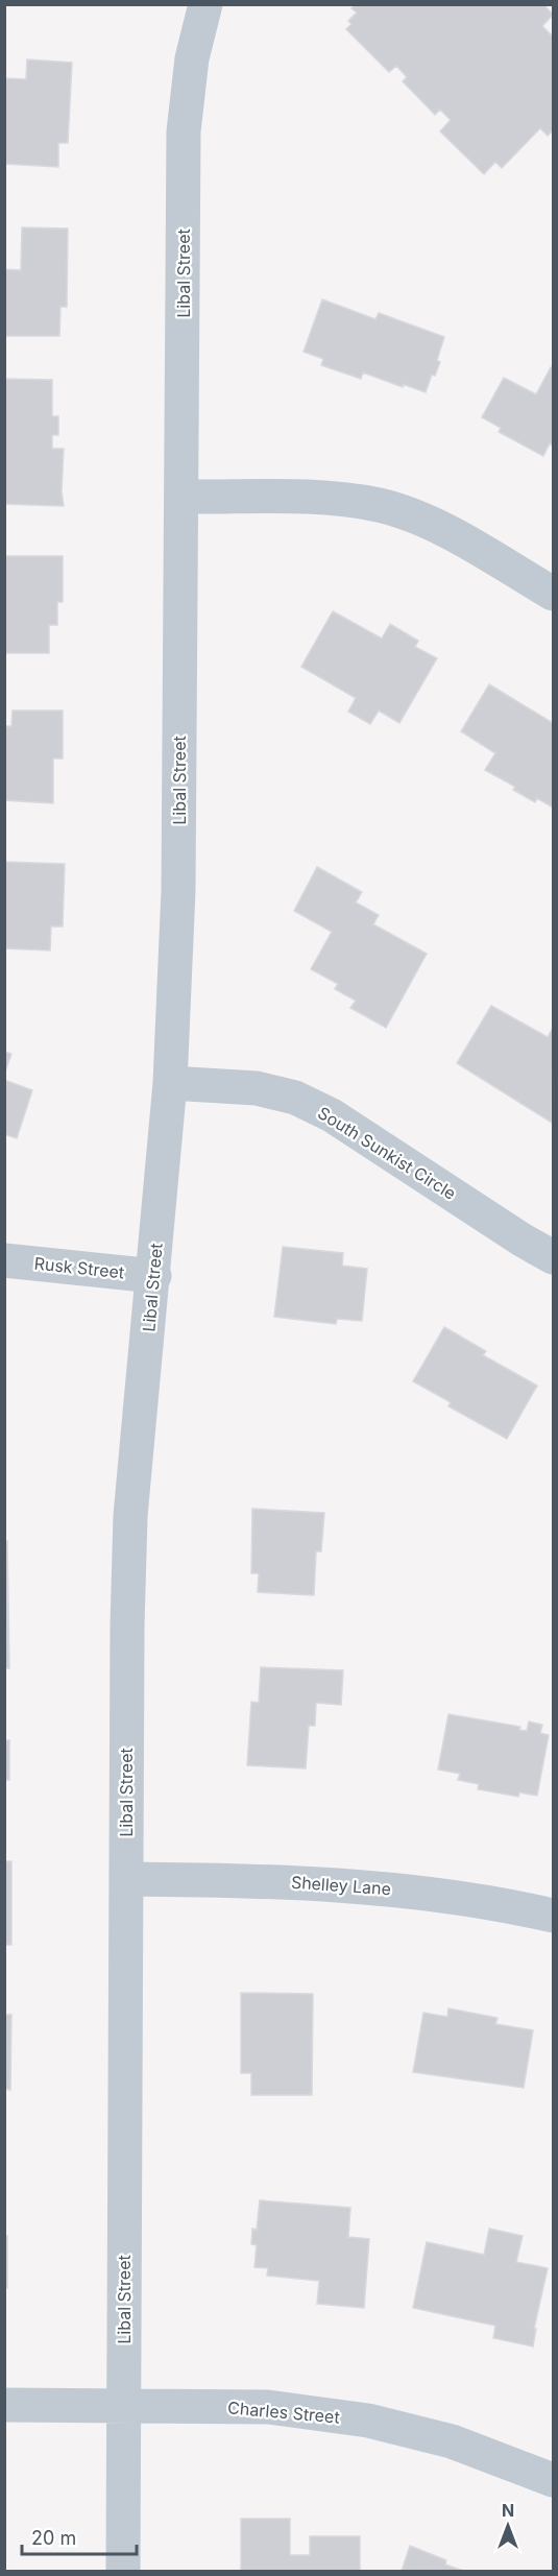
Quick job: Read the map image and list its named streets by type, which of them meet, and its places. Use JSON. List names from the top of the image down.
{
  "streets": {
    "street": [
      "Libal Street",
      "South Sunkist Circle",
      "Rusk Street",
      "Shelley Lane",
      "Charles Street"
    ]
  },
  "crossings": [
    ["Libal Street", "South Sunkist Circle"],
    ["Libal Street", "Rusk Street"],
    ["Libal Street", "Shelley Lane"],
    ["Libal Street", "Charles Street"]
  ],
  "scale_bar": "20 m",
  "north": "top"
}
